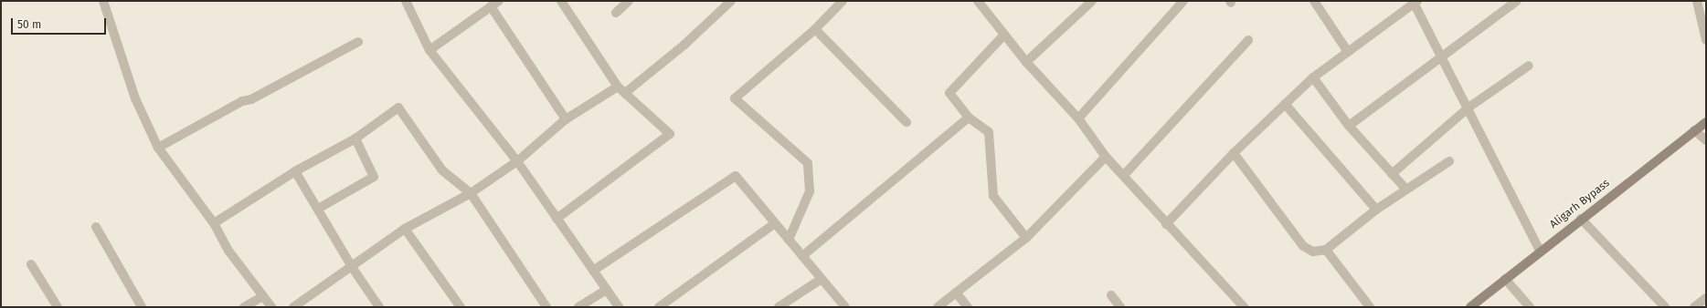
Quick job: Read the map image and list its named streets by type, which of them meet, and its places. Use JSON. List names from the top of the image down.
{
  "streets": {
    "main road": ["Aligarh Bypass"]
  },
  "scale_bar": "50 m"
}
